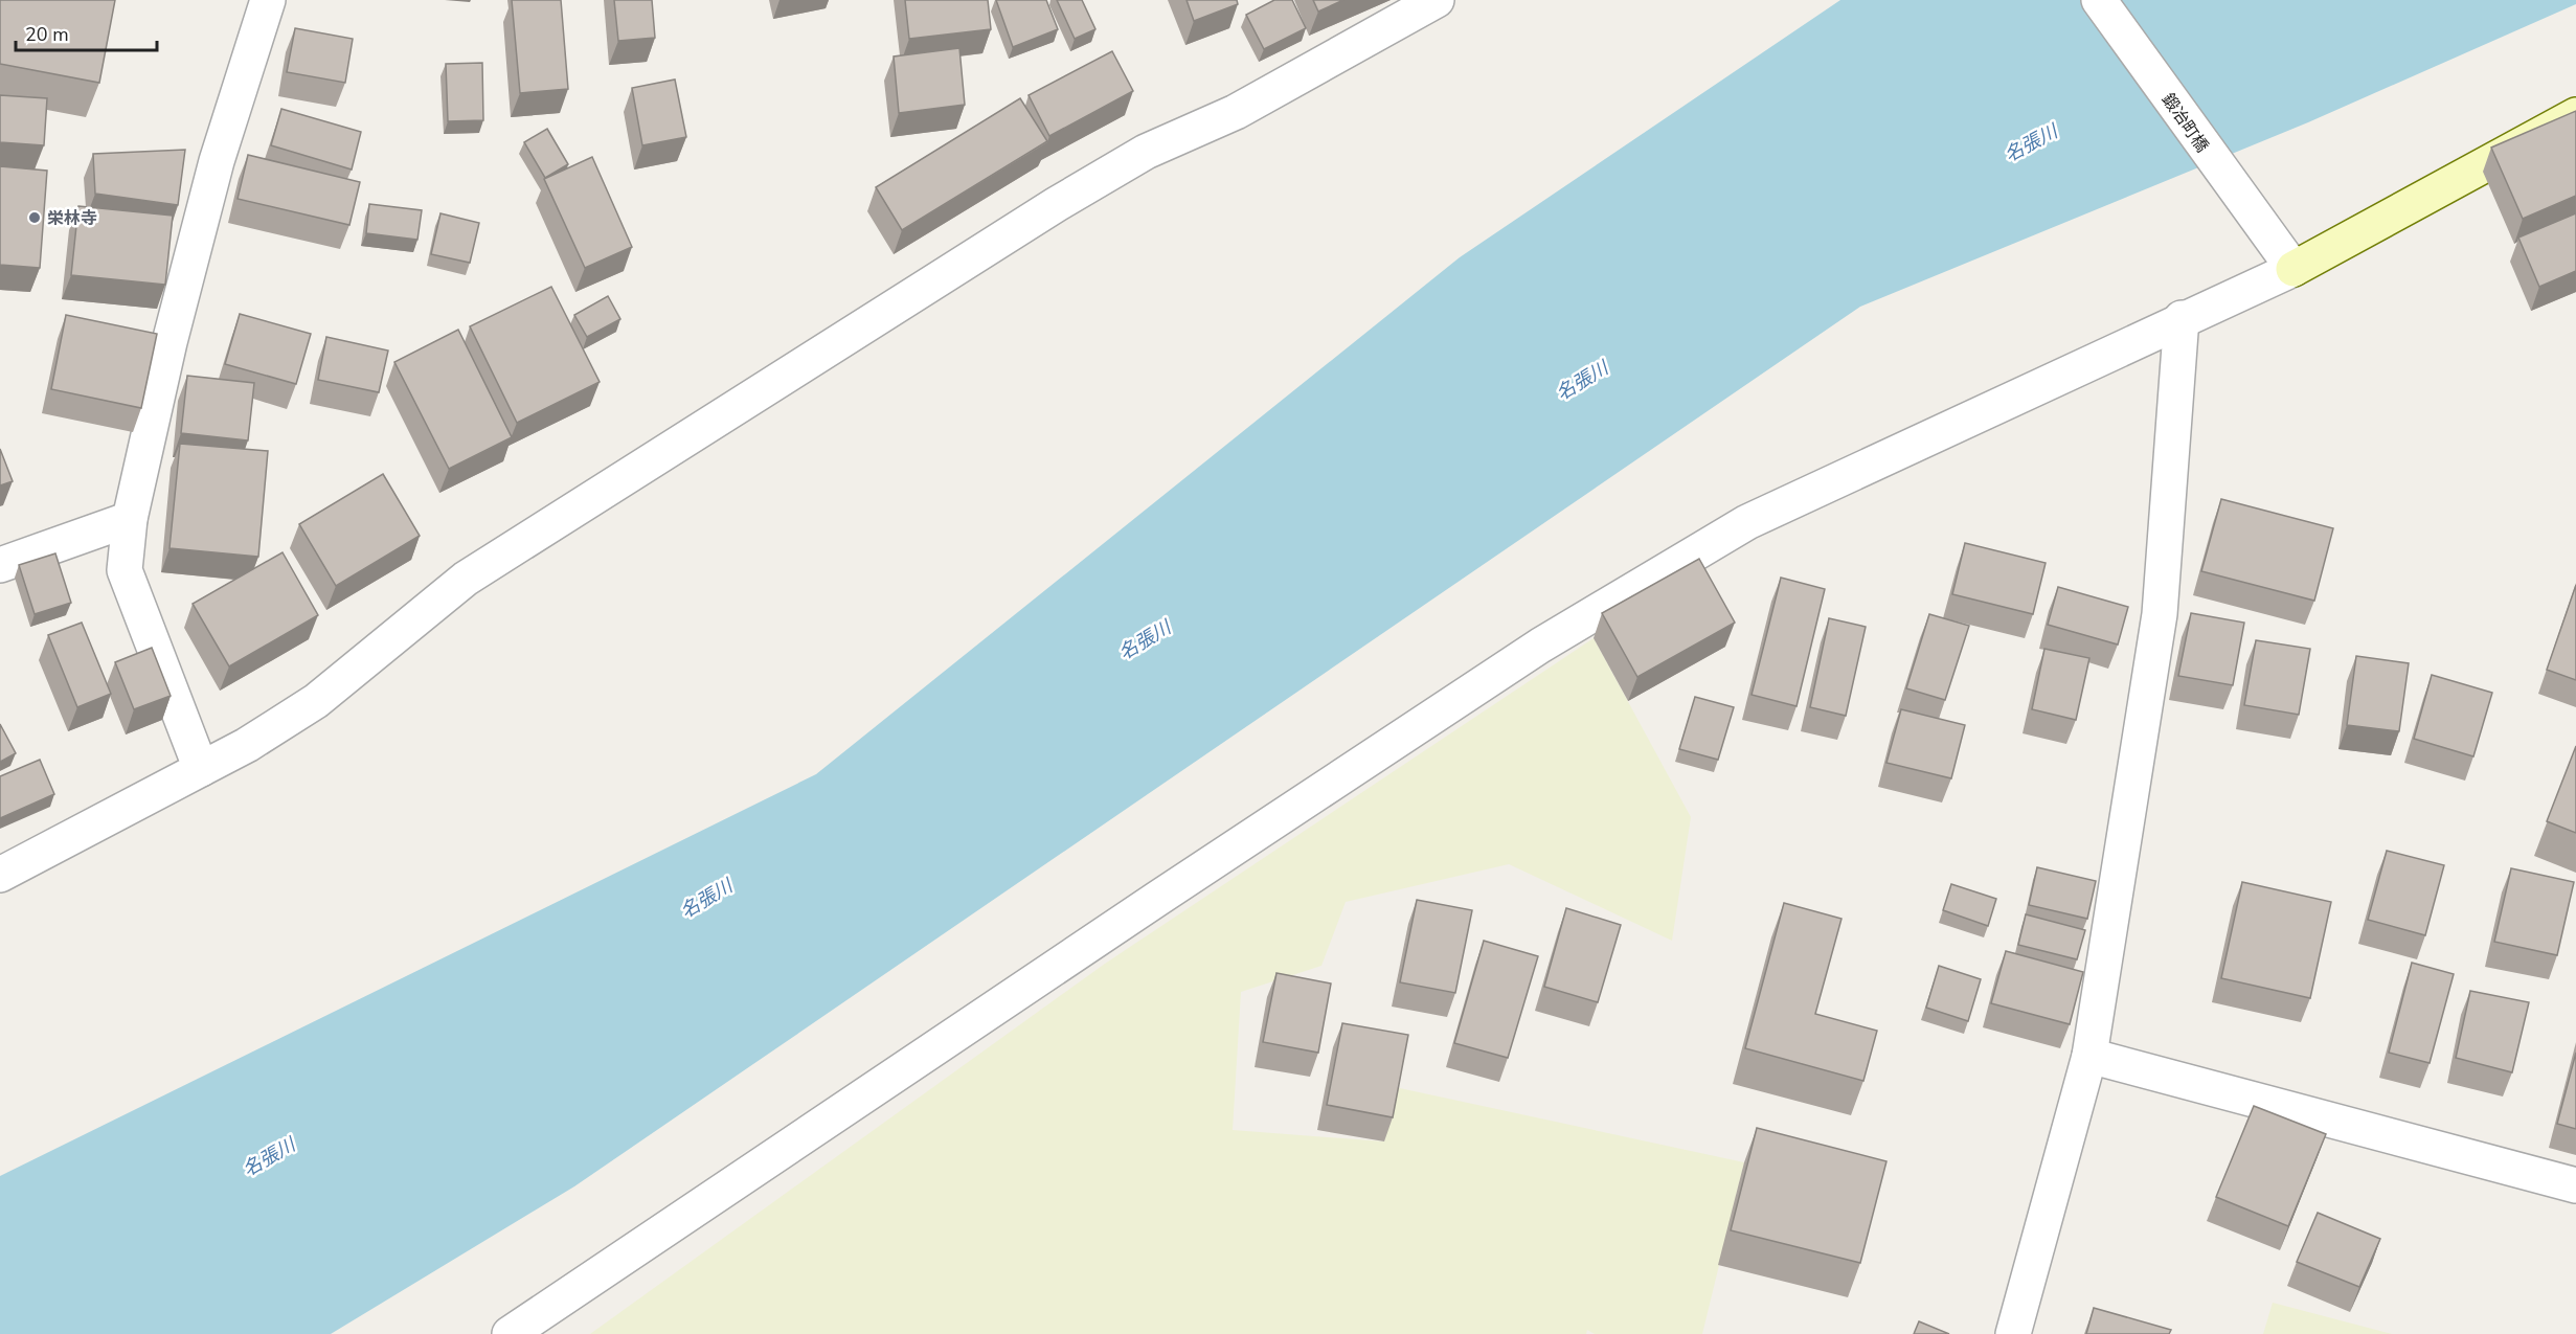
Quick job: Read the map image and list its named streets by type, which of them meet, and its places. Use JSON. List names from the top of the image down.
{
  "streets": {
    "street": ["鍛冶町橋"]
  },
  "water": ["名張川"],
  "places": ["栄林寺"],
  "scale_bar": "20 m"
}
